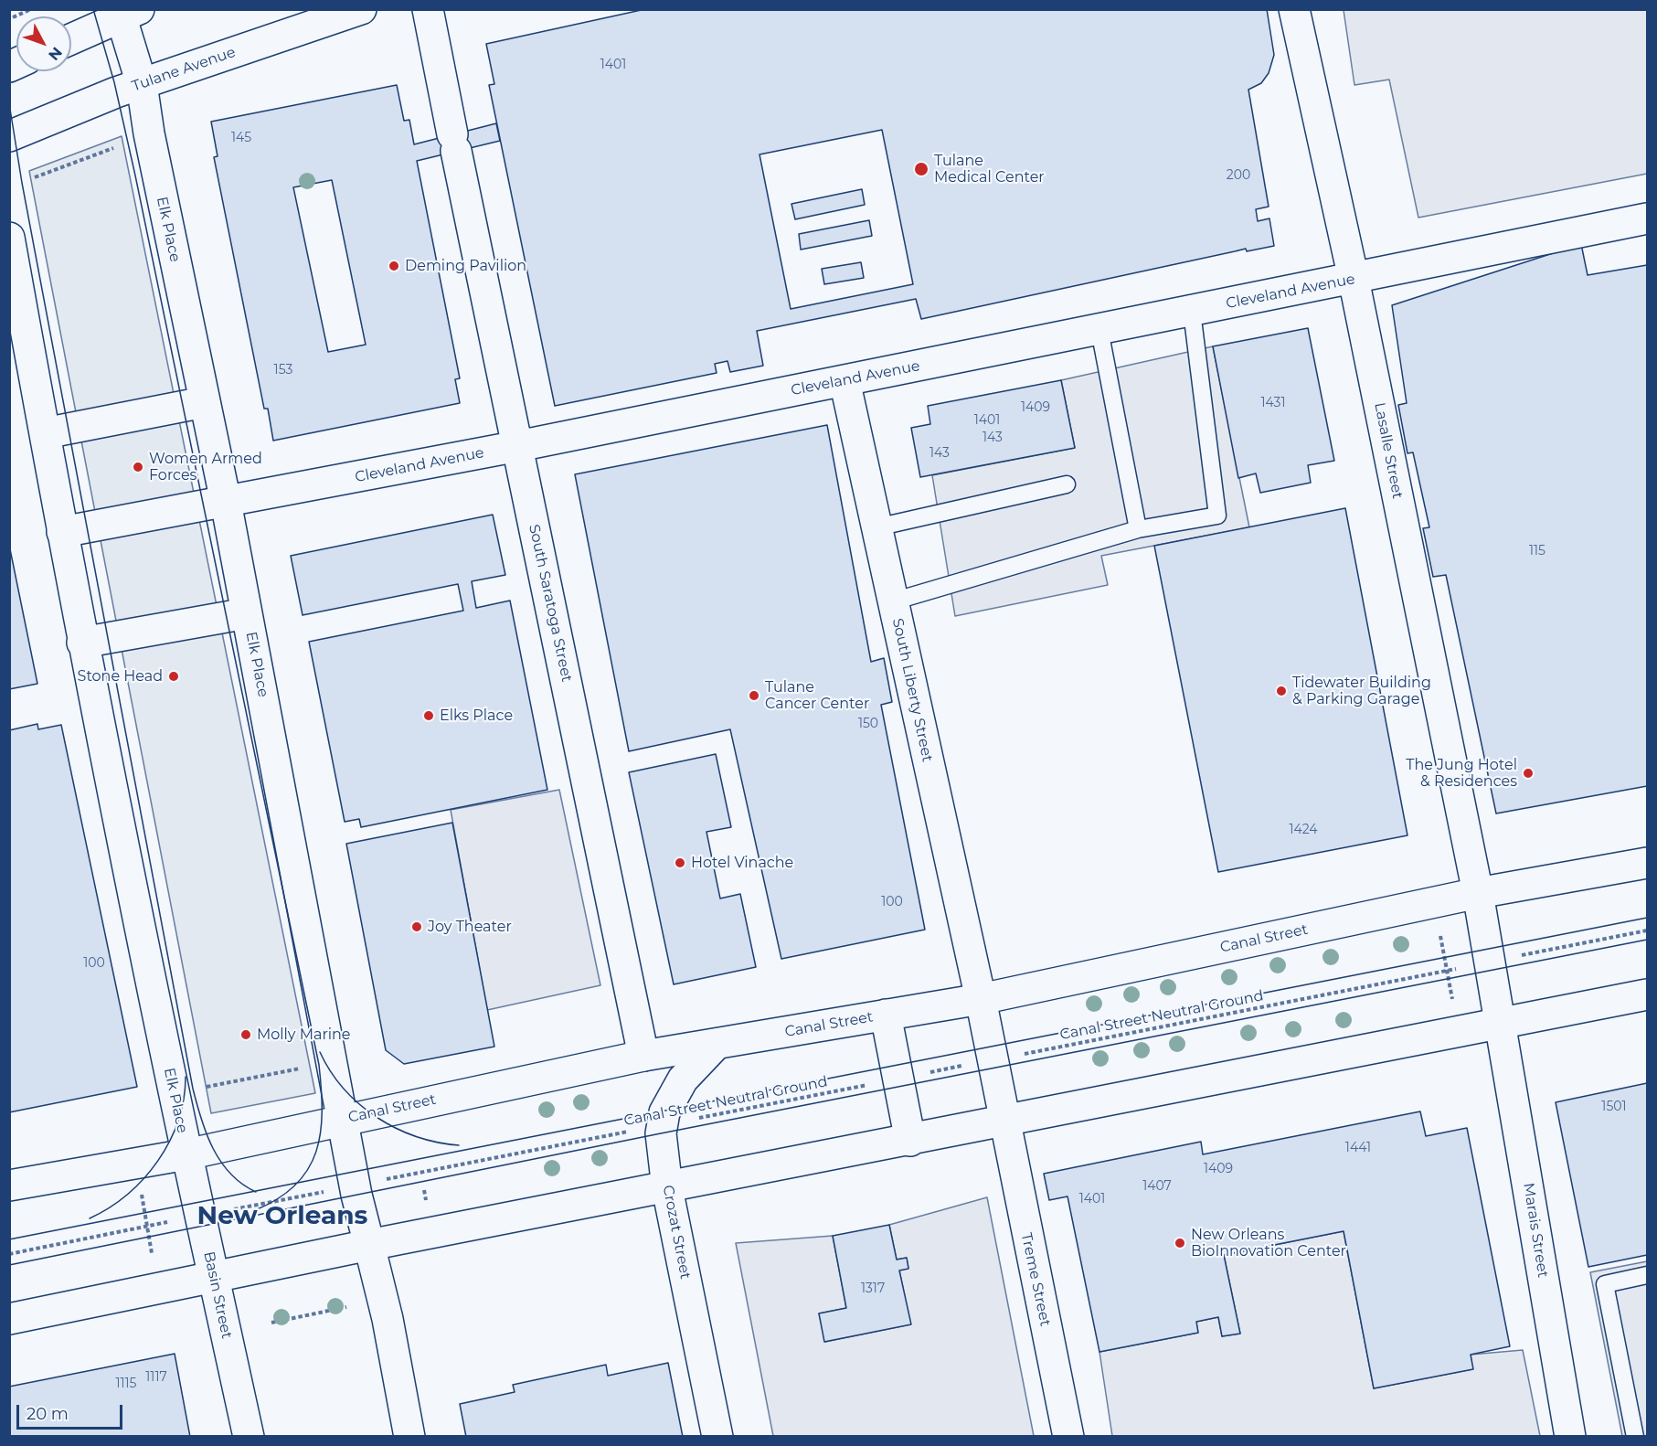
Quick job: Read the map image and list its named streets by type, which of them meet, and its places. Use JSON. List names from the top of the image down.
{
  "streets": {
    "street": [
      "Tulane Avenue",
      "Elk Place",
      "Cleveland Avenue",
      "Lasalle Street",
      "South Saratoga Street",
      "South Liberty Street",
      "Canal Street",
      "Marais Street",
      "Crozat Street",
      "Treme Street",
      "Basin Street"
    ],
    "path": ["Canal Street Neutral Ground"]
  },
  "crossings": [
    ["Tulane Avenue", "Elk Place"],
    ["Elk Place", "Cleveland Avenue"],
    ["Elk Place", "Canal Street"],
    ["Elk Place", "Canal Street Neutral Ground"],
    ["Elk Place", "Basin Street"],
    ["Cleveland Avenue", "Lasalle Street"],
    ["Cleveland Avenue", "South Saratoga Street"],
    ["Cleveland Avenue", "South Liberty Street"],
    ["Lasalle Street", "Canal Street"],
    ["Lasalle Street", "Marais Street"],
    ["South Saratoga Street", "Canal Street"],
    ["South Liberty Street", "Canal Street"],
    ["South Liberty Street", "Canal Street Neutral Ground"],
    ["South Liberty Street", "Treme Street"],
    ["Canal Street", "Crozat Street"],
    ["Canal Street", "Basin Street"],
    ["Canal Street Neutral Ground", "Crozat Street"],
    ["Canal Street Neutral Ground", "Treme Street"],
    ["Canal Street Neutral Ground", "Basin Street"]
  ],
  "districts": ["New Orleans"],
  "places": [
    "Tulane Medical Center",
    "Deming Pavilion",
    "Women Armed Forces",
    "Stone Head",
    "Tidewater Building & Parking Garage",
    "Tulane Cancer Center",
    "Elks Place",
    "The Jung Hotel & Residences",
    "Hotel Vinache",
    "Joy Theater",
    "Molly Marine",
    "New Orleans BioInnovation Center"
  ],
  "house_numbers": [
    "1401",
    "145",
    "200",
    "153",
    "1431",
    "1409",
    "1401",
    "143",
    "143",
    "115",
    "150",
    "1424",
    "100",
    "100",
    "1501",
    "1441",
    "1409",
    "1407",
    "1401",
    "1317",
    "1117",
    "1115"
  ],
  "scale_bar": "20 m",
  "north": "bottom right"
}
